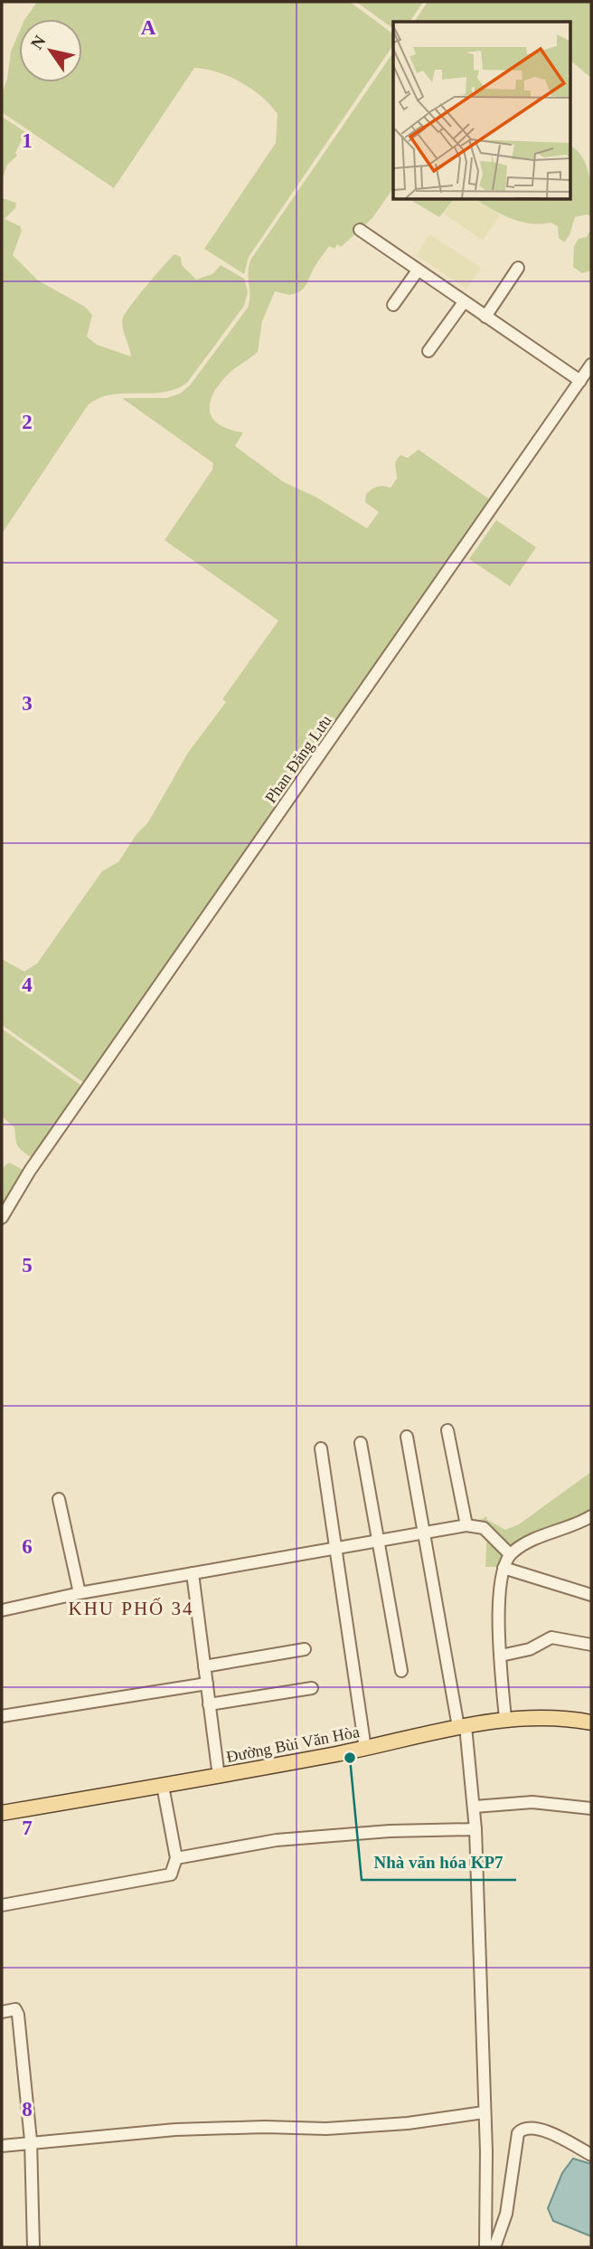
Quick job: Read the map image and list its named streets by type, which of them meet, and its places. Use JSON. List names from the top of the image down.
{
  "streets": {
    "main road": ["Đường Bùi Văn Hòa"],
    "street": ["Phan Đăng Lưu"]
  },
  "districts": ["KHU PHỐ 34"],
  "places": ["Nhà văn hóa KP7"],
  "north": "top left",
  "grid": {
    "columns": ["A"],
    "rows": [
      "1",
      "2",
      "3",
      "4",
      "5",
      "6",
      "7",
      "8"
    ]
  }
}
